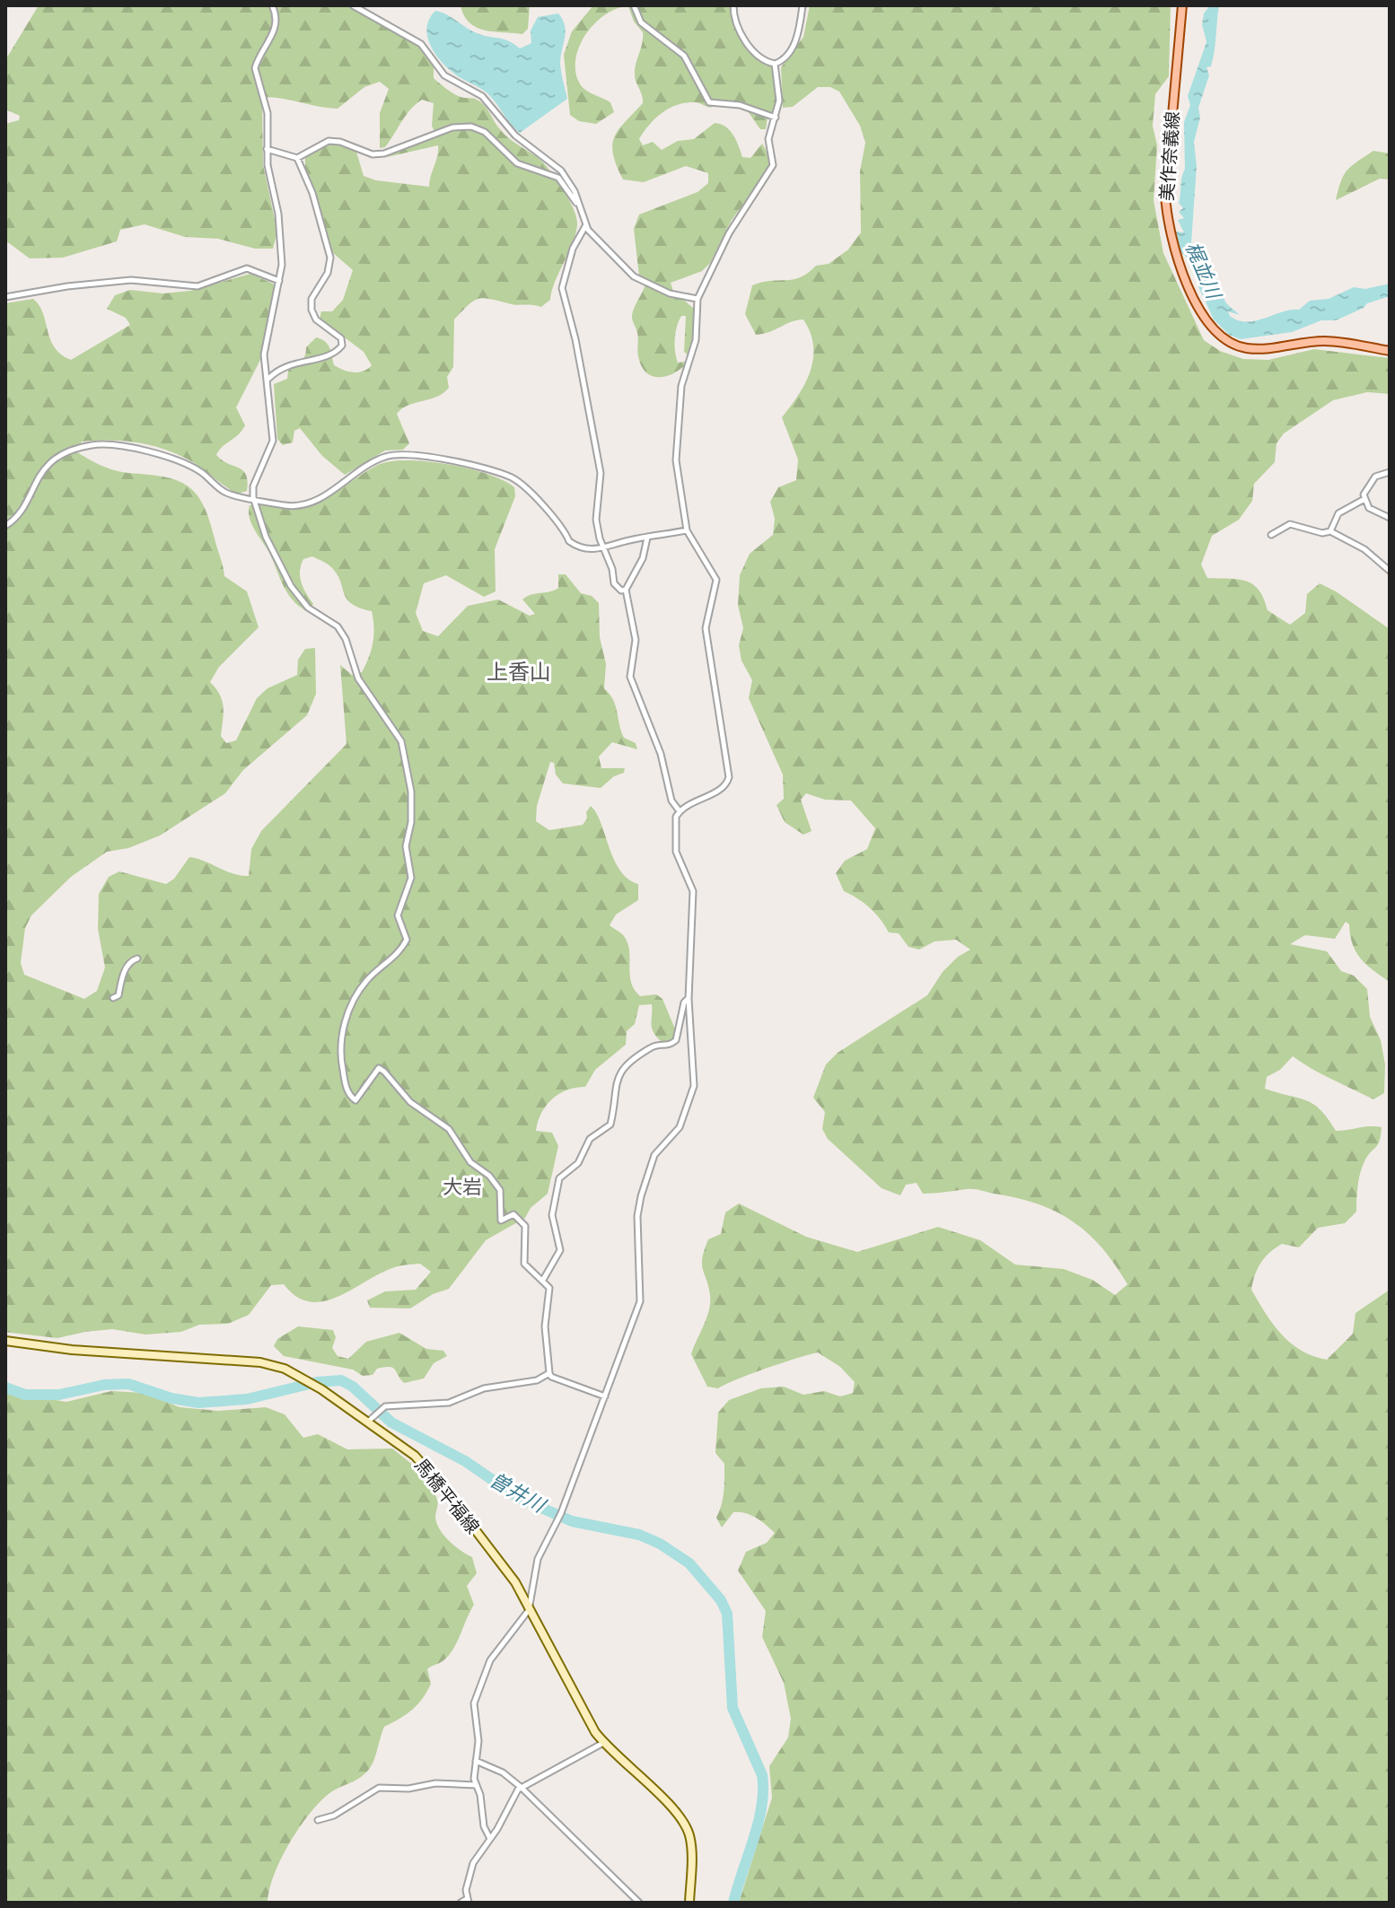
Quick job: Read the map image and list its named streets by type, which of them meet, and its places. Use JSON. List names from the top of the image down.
{
  "streets": {
    "main road": ["美作奈義線", "馬橋平福線"]
  },
  "districts": ["上香山", "大岩"],
  "water": ["梶並川", "曽井川"]
}
